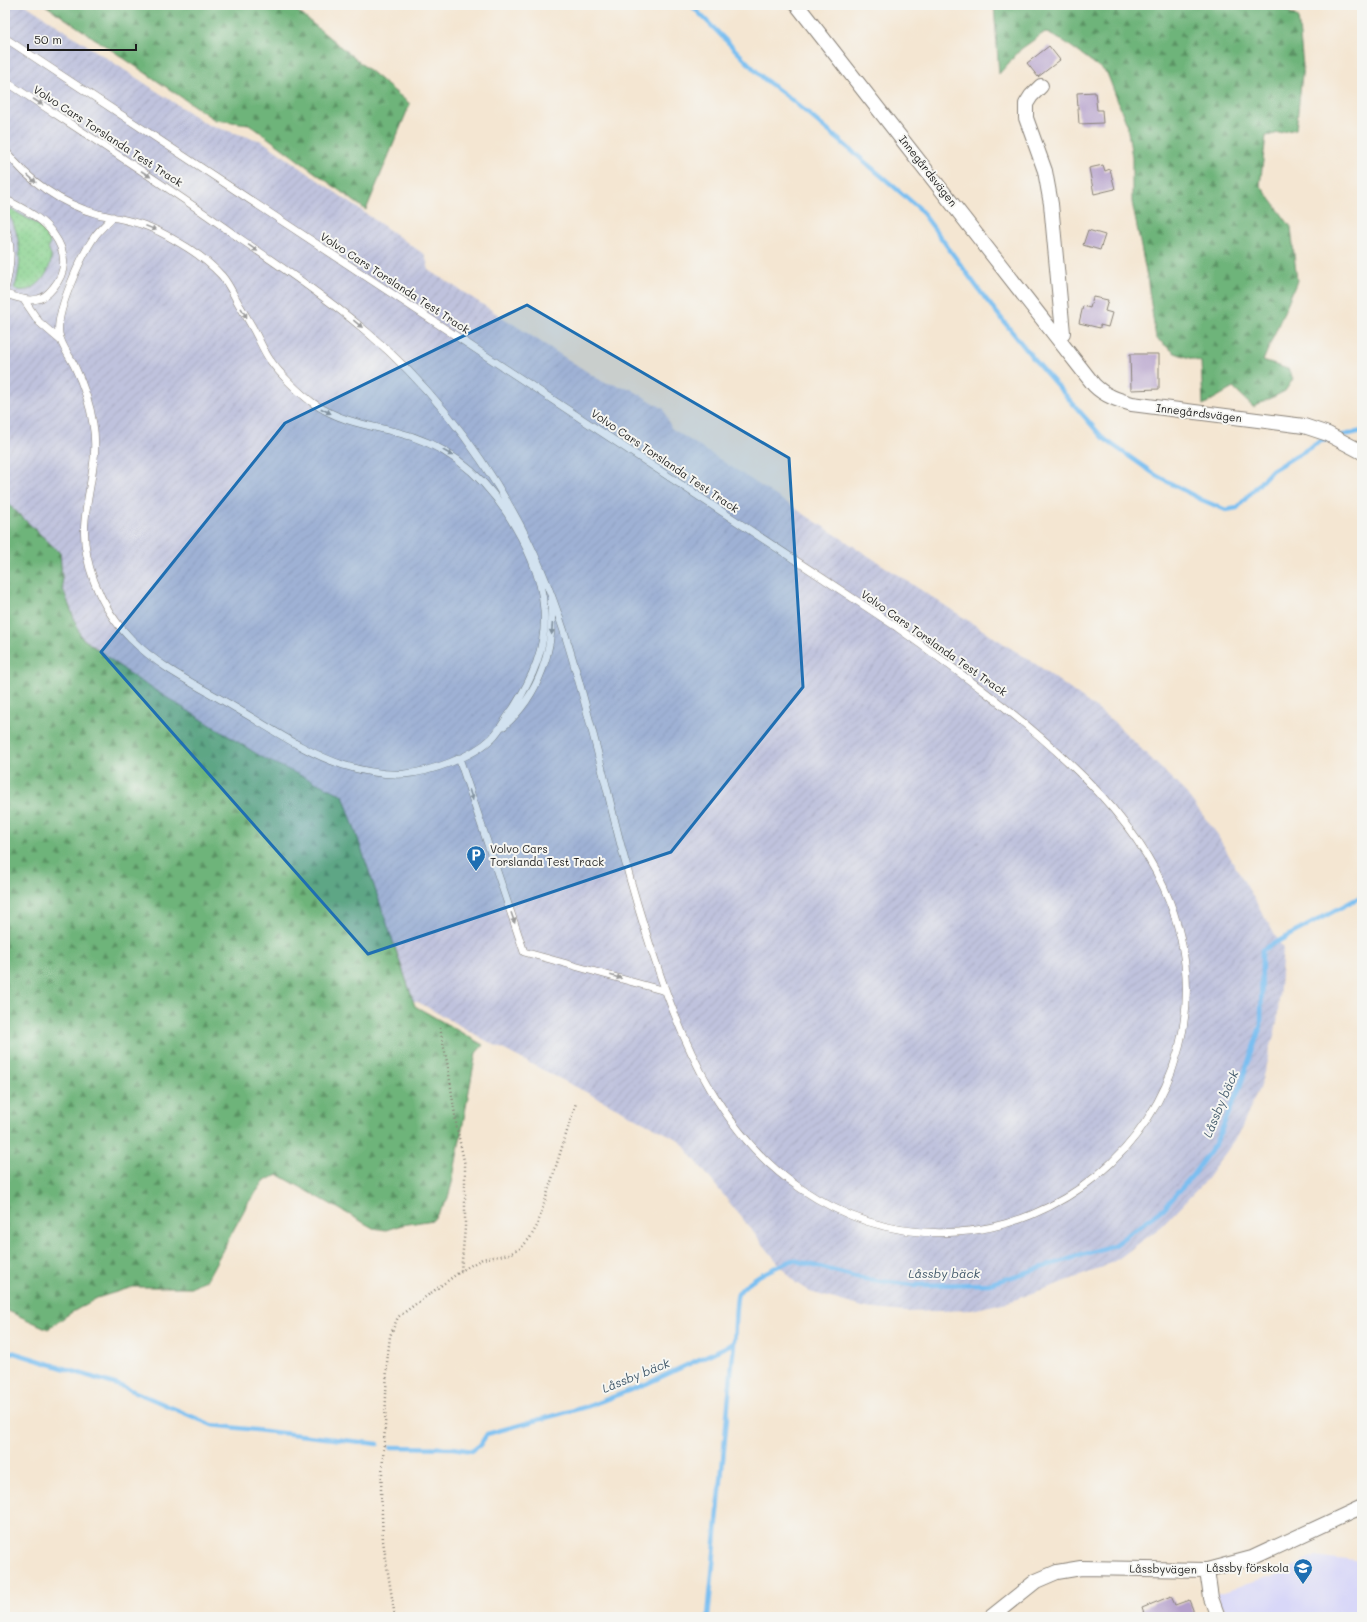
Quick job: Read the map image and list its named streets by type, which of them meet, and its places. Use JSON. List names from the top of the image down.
{
  "streets": {
    "street": ["Innegårdsvägen", "Låssbyvägen"],
    "lane": ["Volvo Cars Torslanda Test Track"]
  },
  "water": ["Låssby bäck"],
  "places": {
    "parking": ["Volvo Cars Torslanda Test Track"],
    "school or university": ["Låssby förskola"]
  },
  "scale_bar": "50 m"
}
